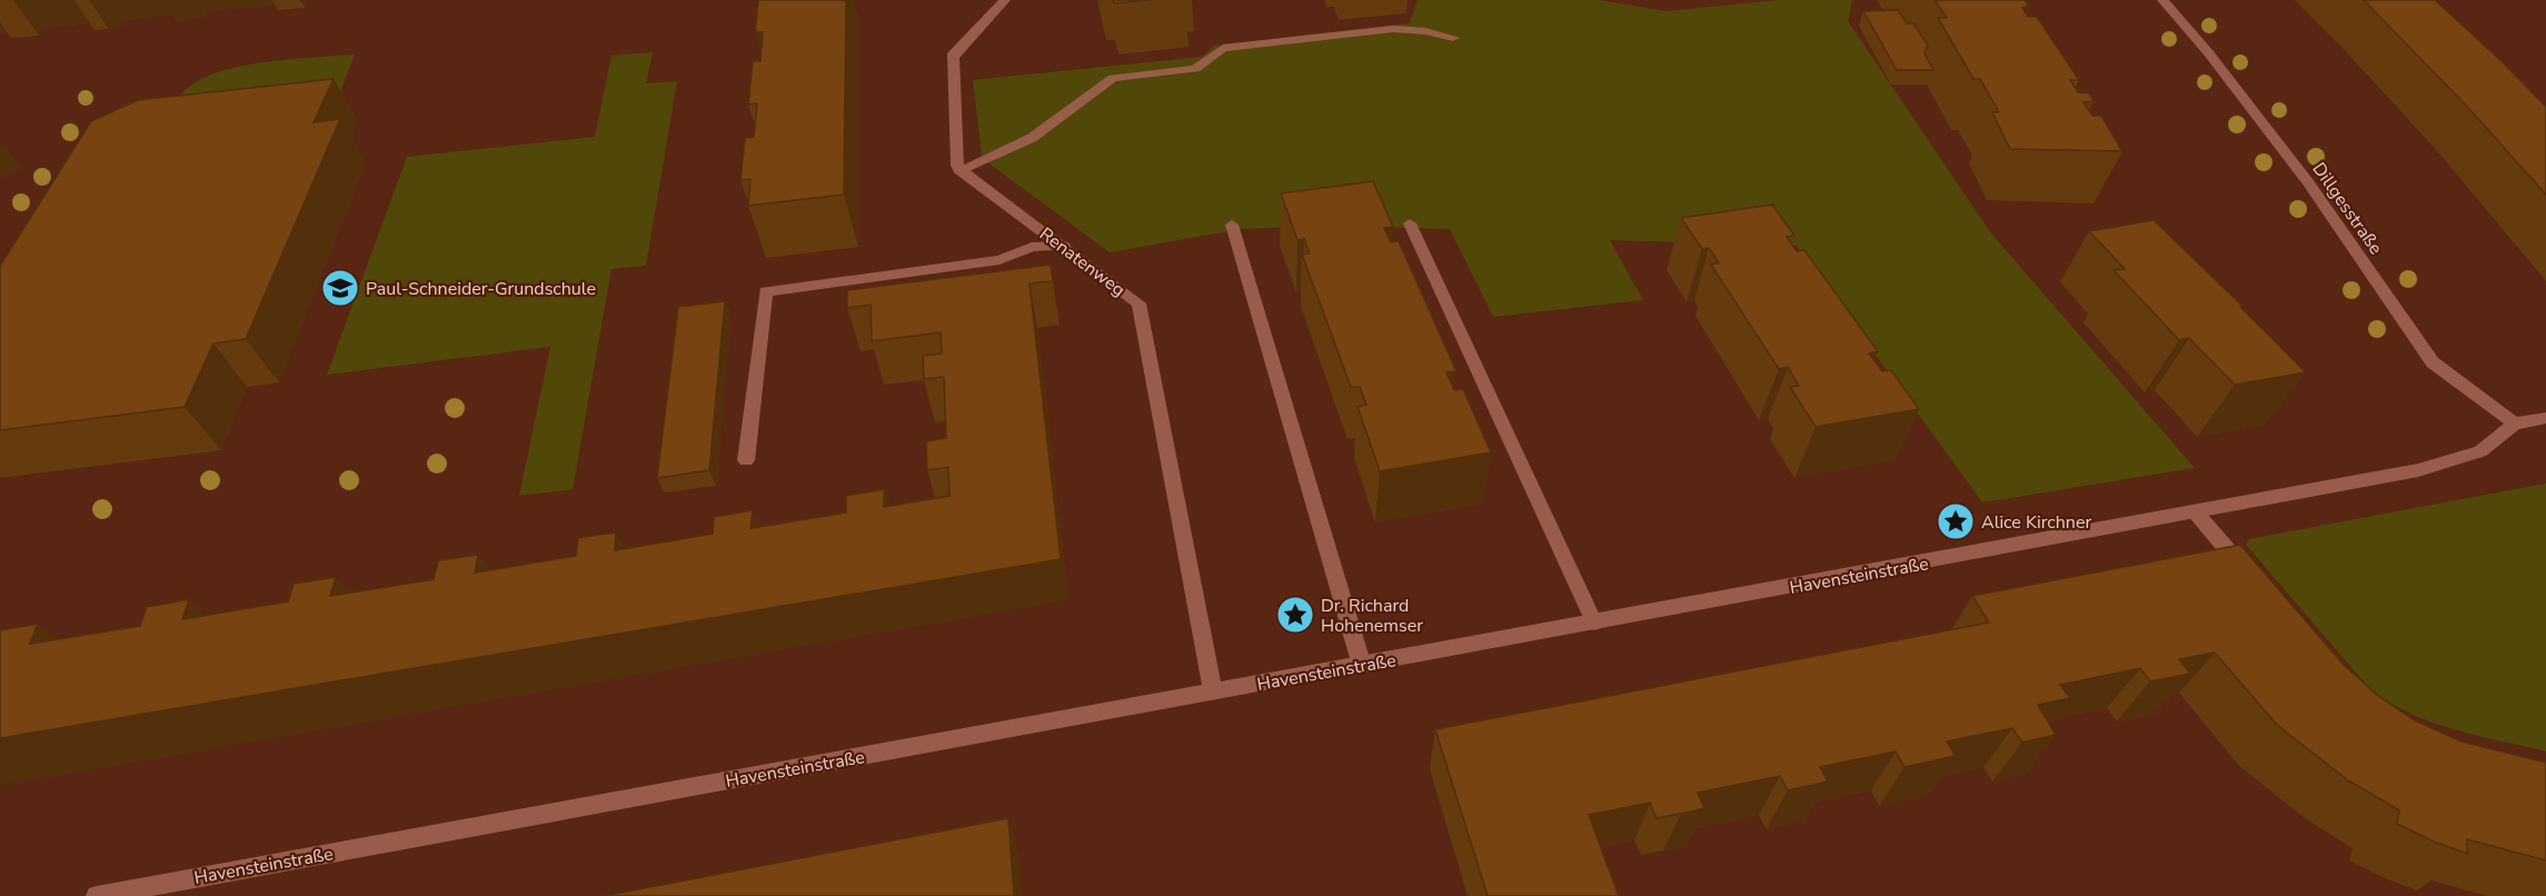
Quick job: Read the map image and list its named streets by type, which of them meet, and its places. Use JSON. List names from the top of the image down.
{
  "streets": {
    "street": ["Dillgesstraße", "Renatenweg", "Havensteinstraße"]
  },
  "crossings": [
    ["Dillgesstraße", "Havensteinstraße"],
    ["Renatenweg", "Havensteinstraße"]
  ],
  "places": {
    "school or university": ["Paul-Schneider-Grundschule"],
    "place": ["Alice Kirchner", "Dr. Richard Hohenemser"]
  }
}
